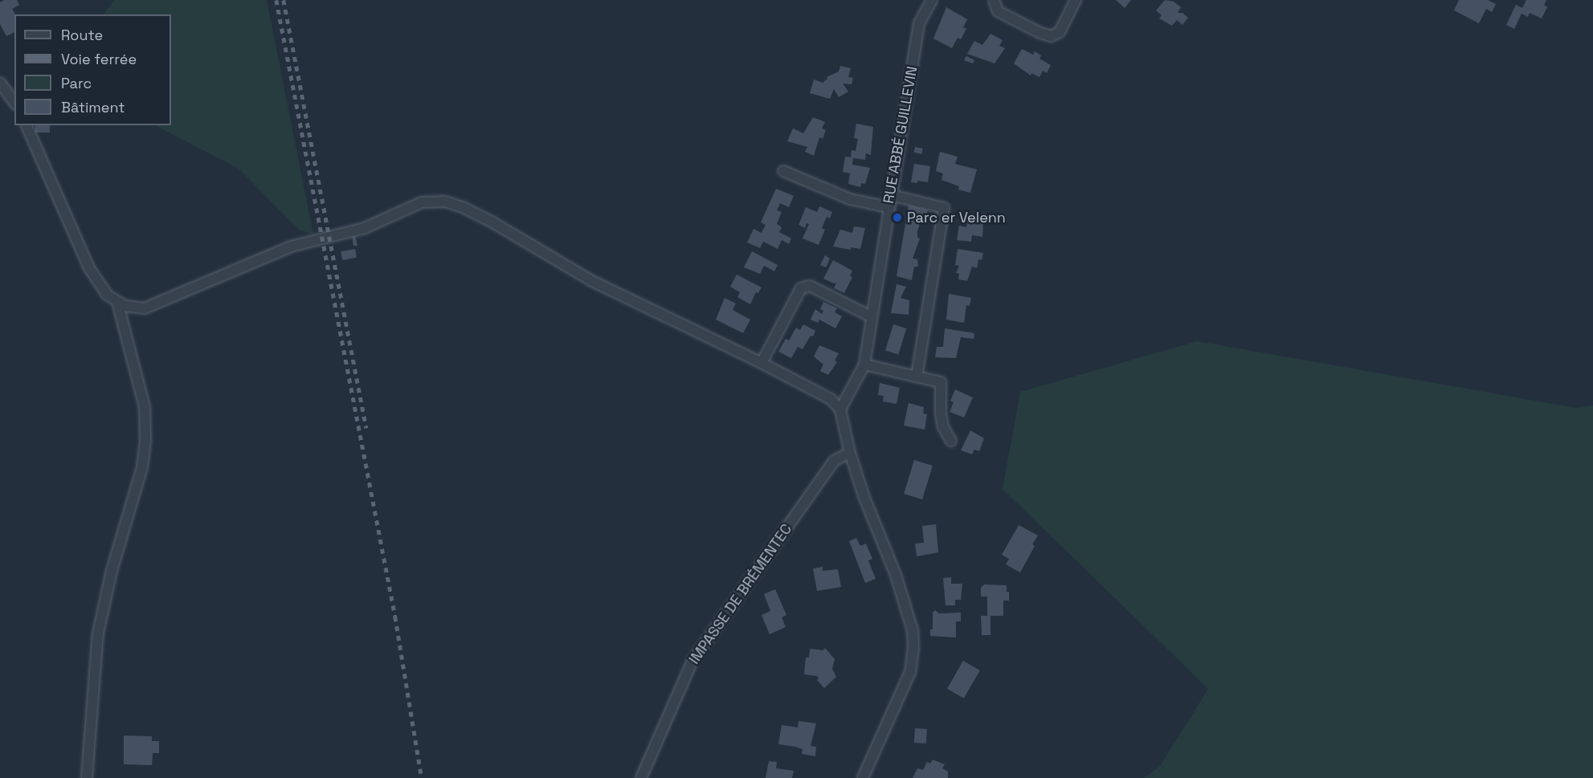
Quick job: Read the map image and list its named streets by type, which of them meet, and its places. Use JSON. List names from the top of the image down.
{
  "streets": {
    "street": ["RUE ABBÉ GUILLEVIN", "IMPASSE DE BRÉMENTEC"]
  },
  "places": ["Parc er Velenn"],
  "legend": [
    "Route",
    "Voie ferrée",
    "Parc",
    "Bâtiment"
  ]
}
